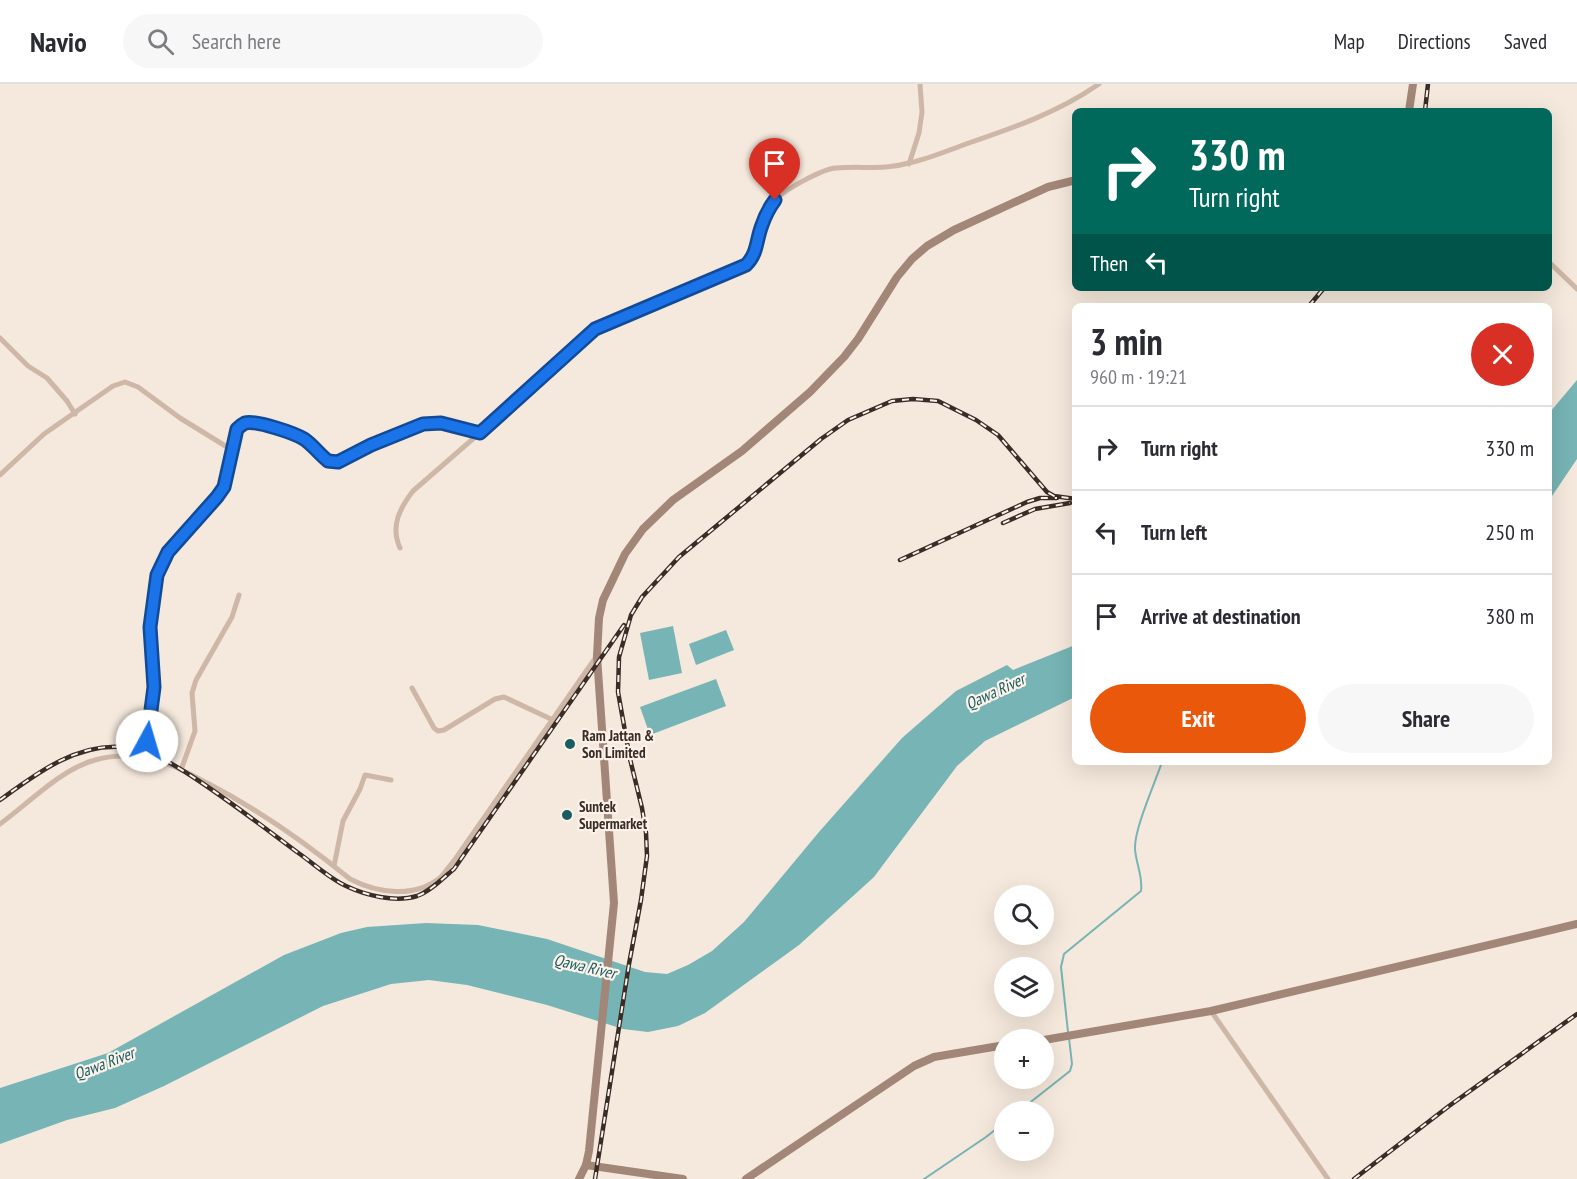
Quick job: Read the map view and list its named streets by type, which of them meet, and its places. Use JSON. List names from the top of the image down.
{
  "water": ["Qawa River"],
  "places": ["Ram Jattan & Son Limited", "Suntek Supermarket"],
  "page": {
    "header": "Navio",
    "search": "Search here",
    "nav": ["Map", "Directions", "Saved"],
    "turn": ["330 m", "Turn right"],
    "then": "Then",
    "heading": ["3 min", "960 m · 19:21"],
    "list": [
      {
        "name": "Turn right",
        "value": "330 m"
      },
      {
        "name": "Turn left",
        "value": "250 m"
      },
      {
        "name": "Arrive at destination",
        "value": "380 m"
      }
    ],
    "buttons": ["Exit", "Share"],
    "map_buttons": ["+", "−"]
  }
}
